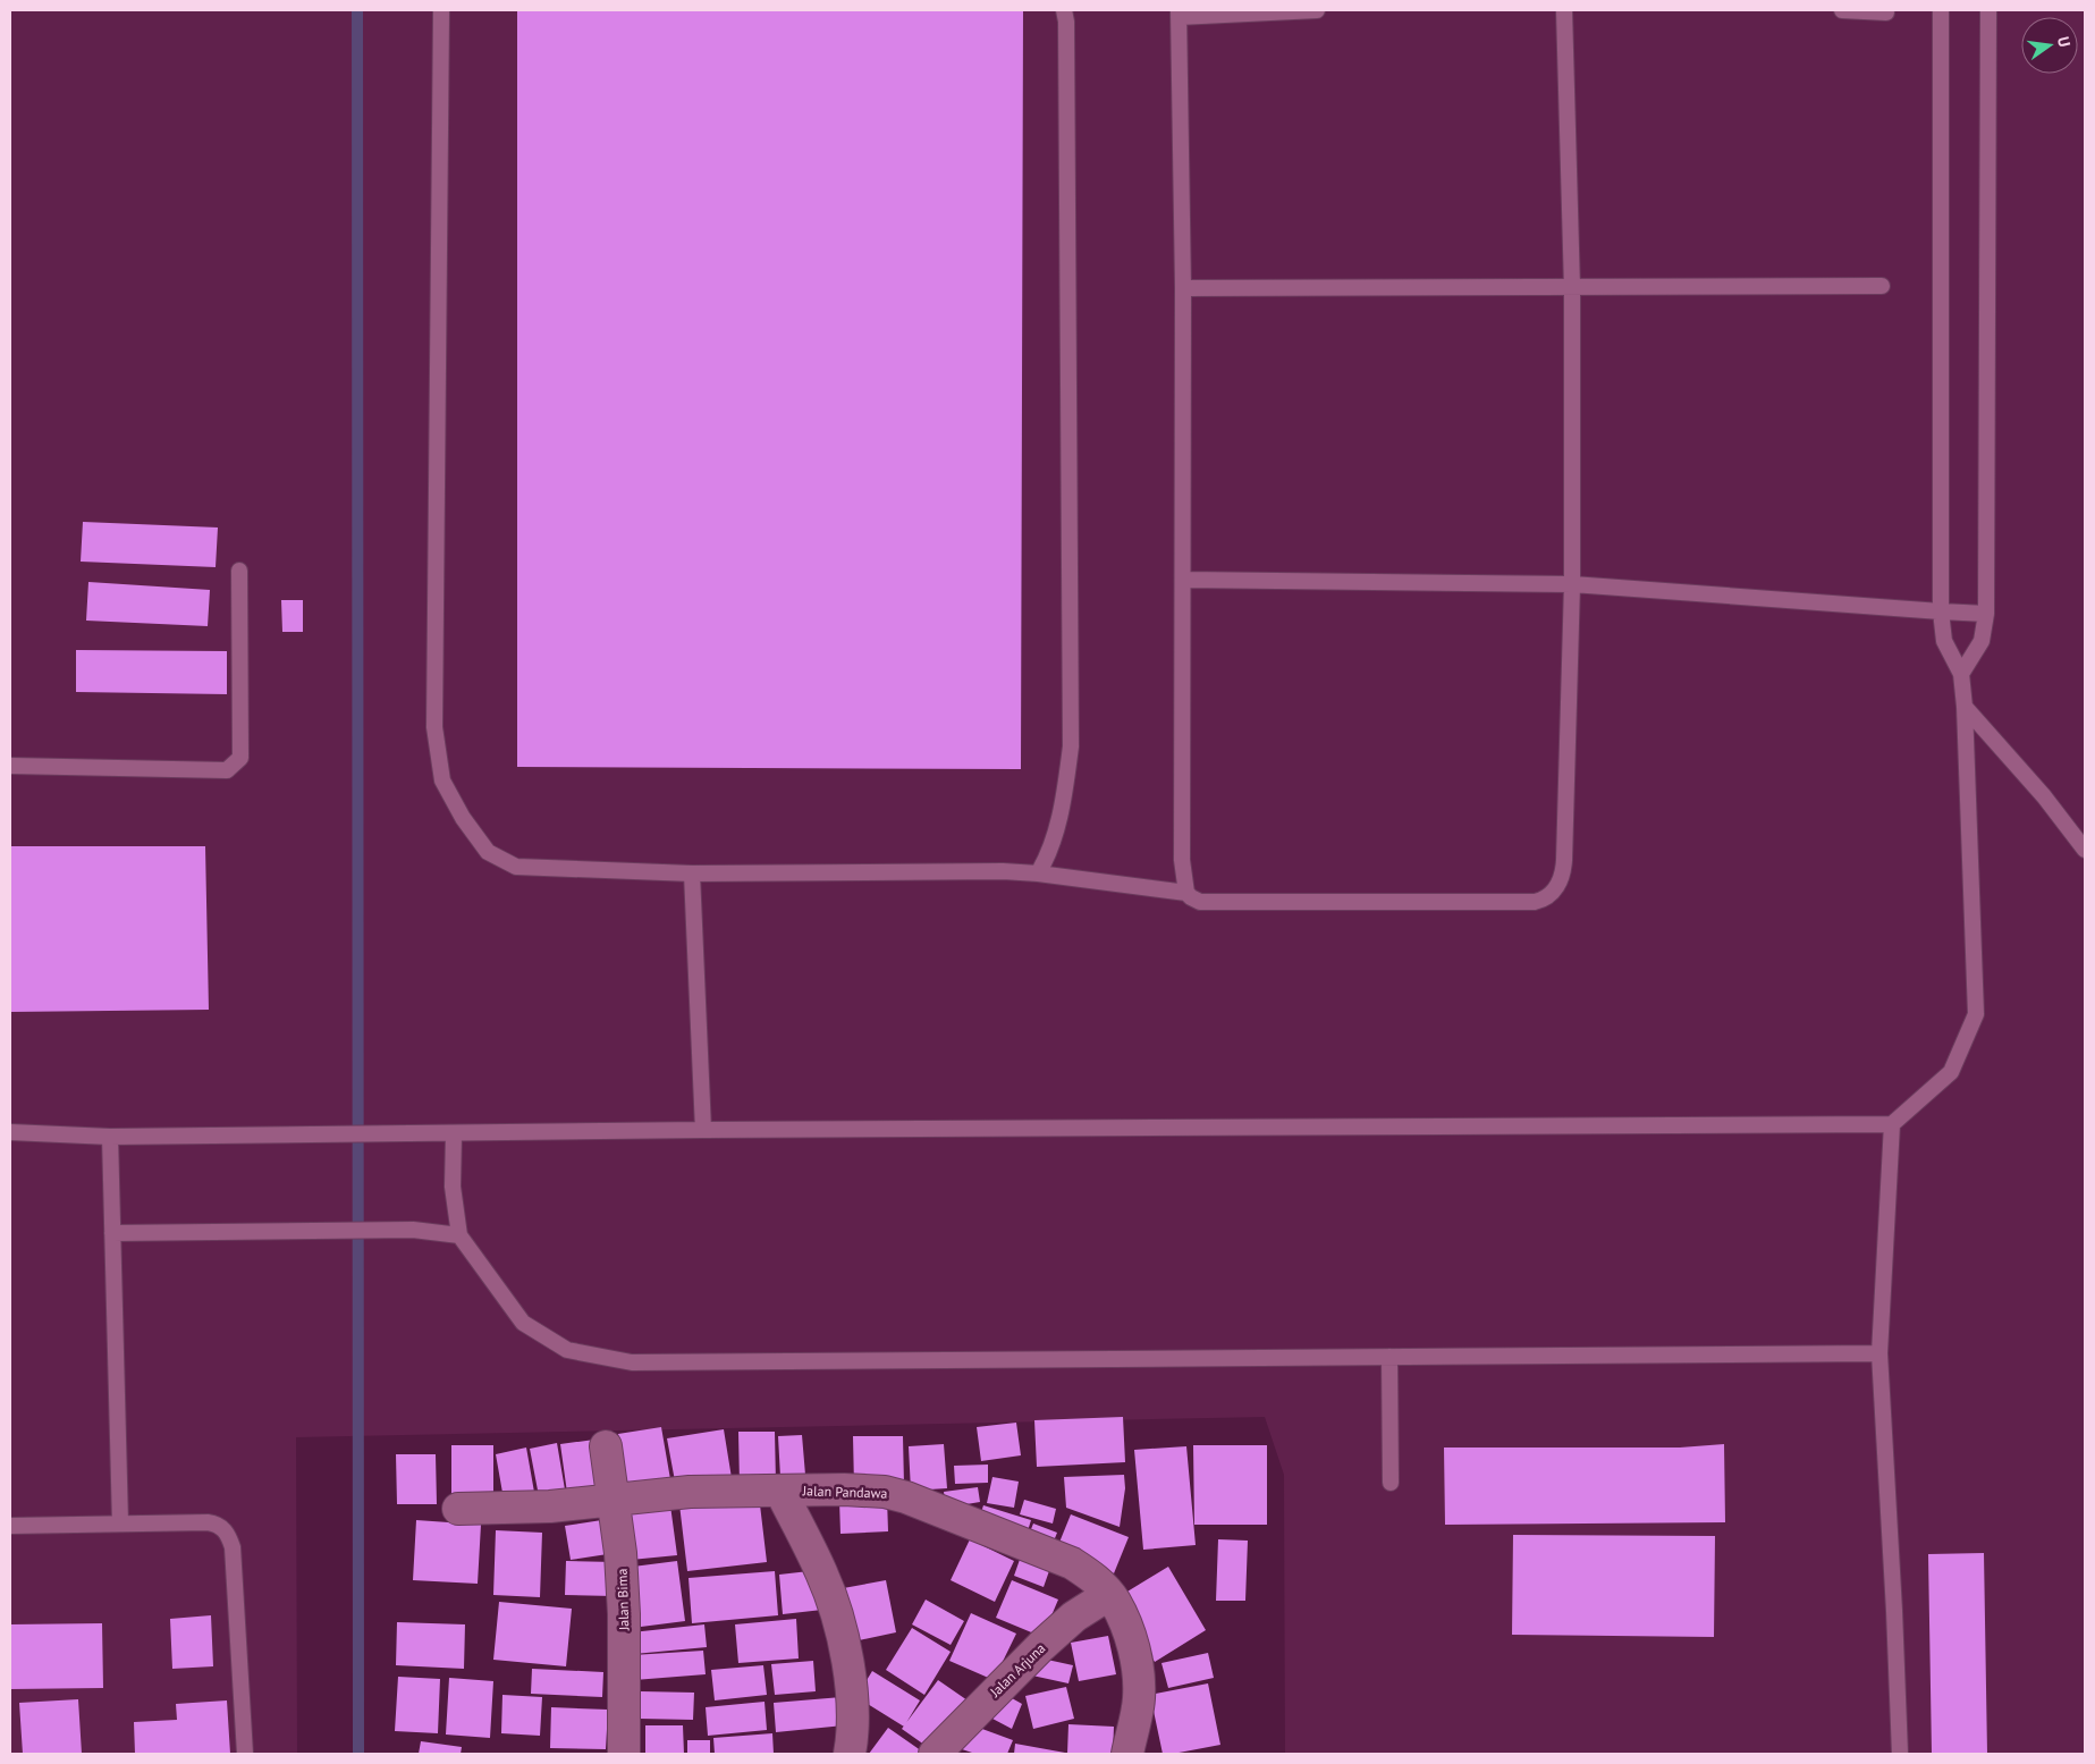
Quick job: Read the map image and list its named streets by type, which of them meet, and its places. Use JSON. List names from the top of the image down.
{
  "streets": {
    "street": ["Jalan Pandawa", "Jalan Bima", "Jalan Arjuna"]
  },
  "crossings": [
    ["Jalan Pandawa", "Jalan Bima"],
    ["Jalan Pandawa", "Jalan Arjuna"]
  ],
  "north": "right"
}
